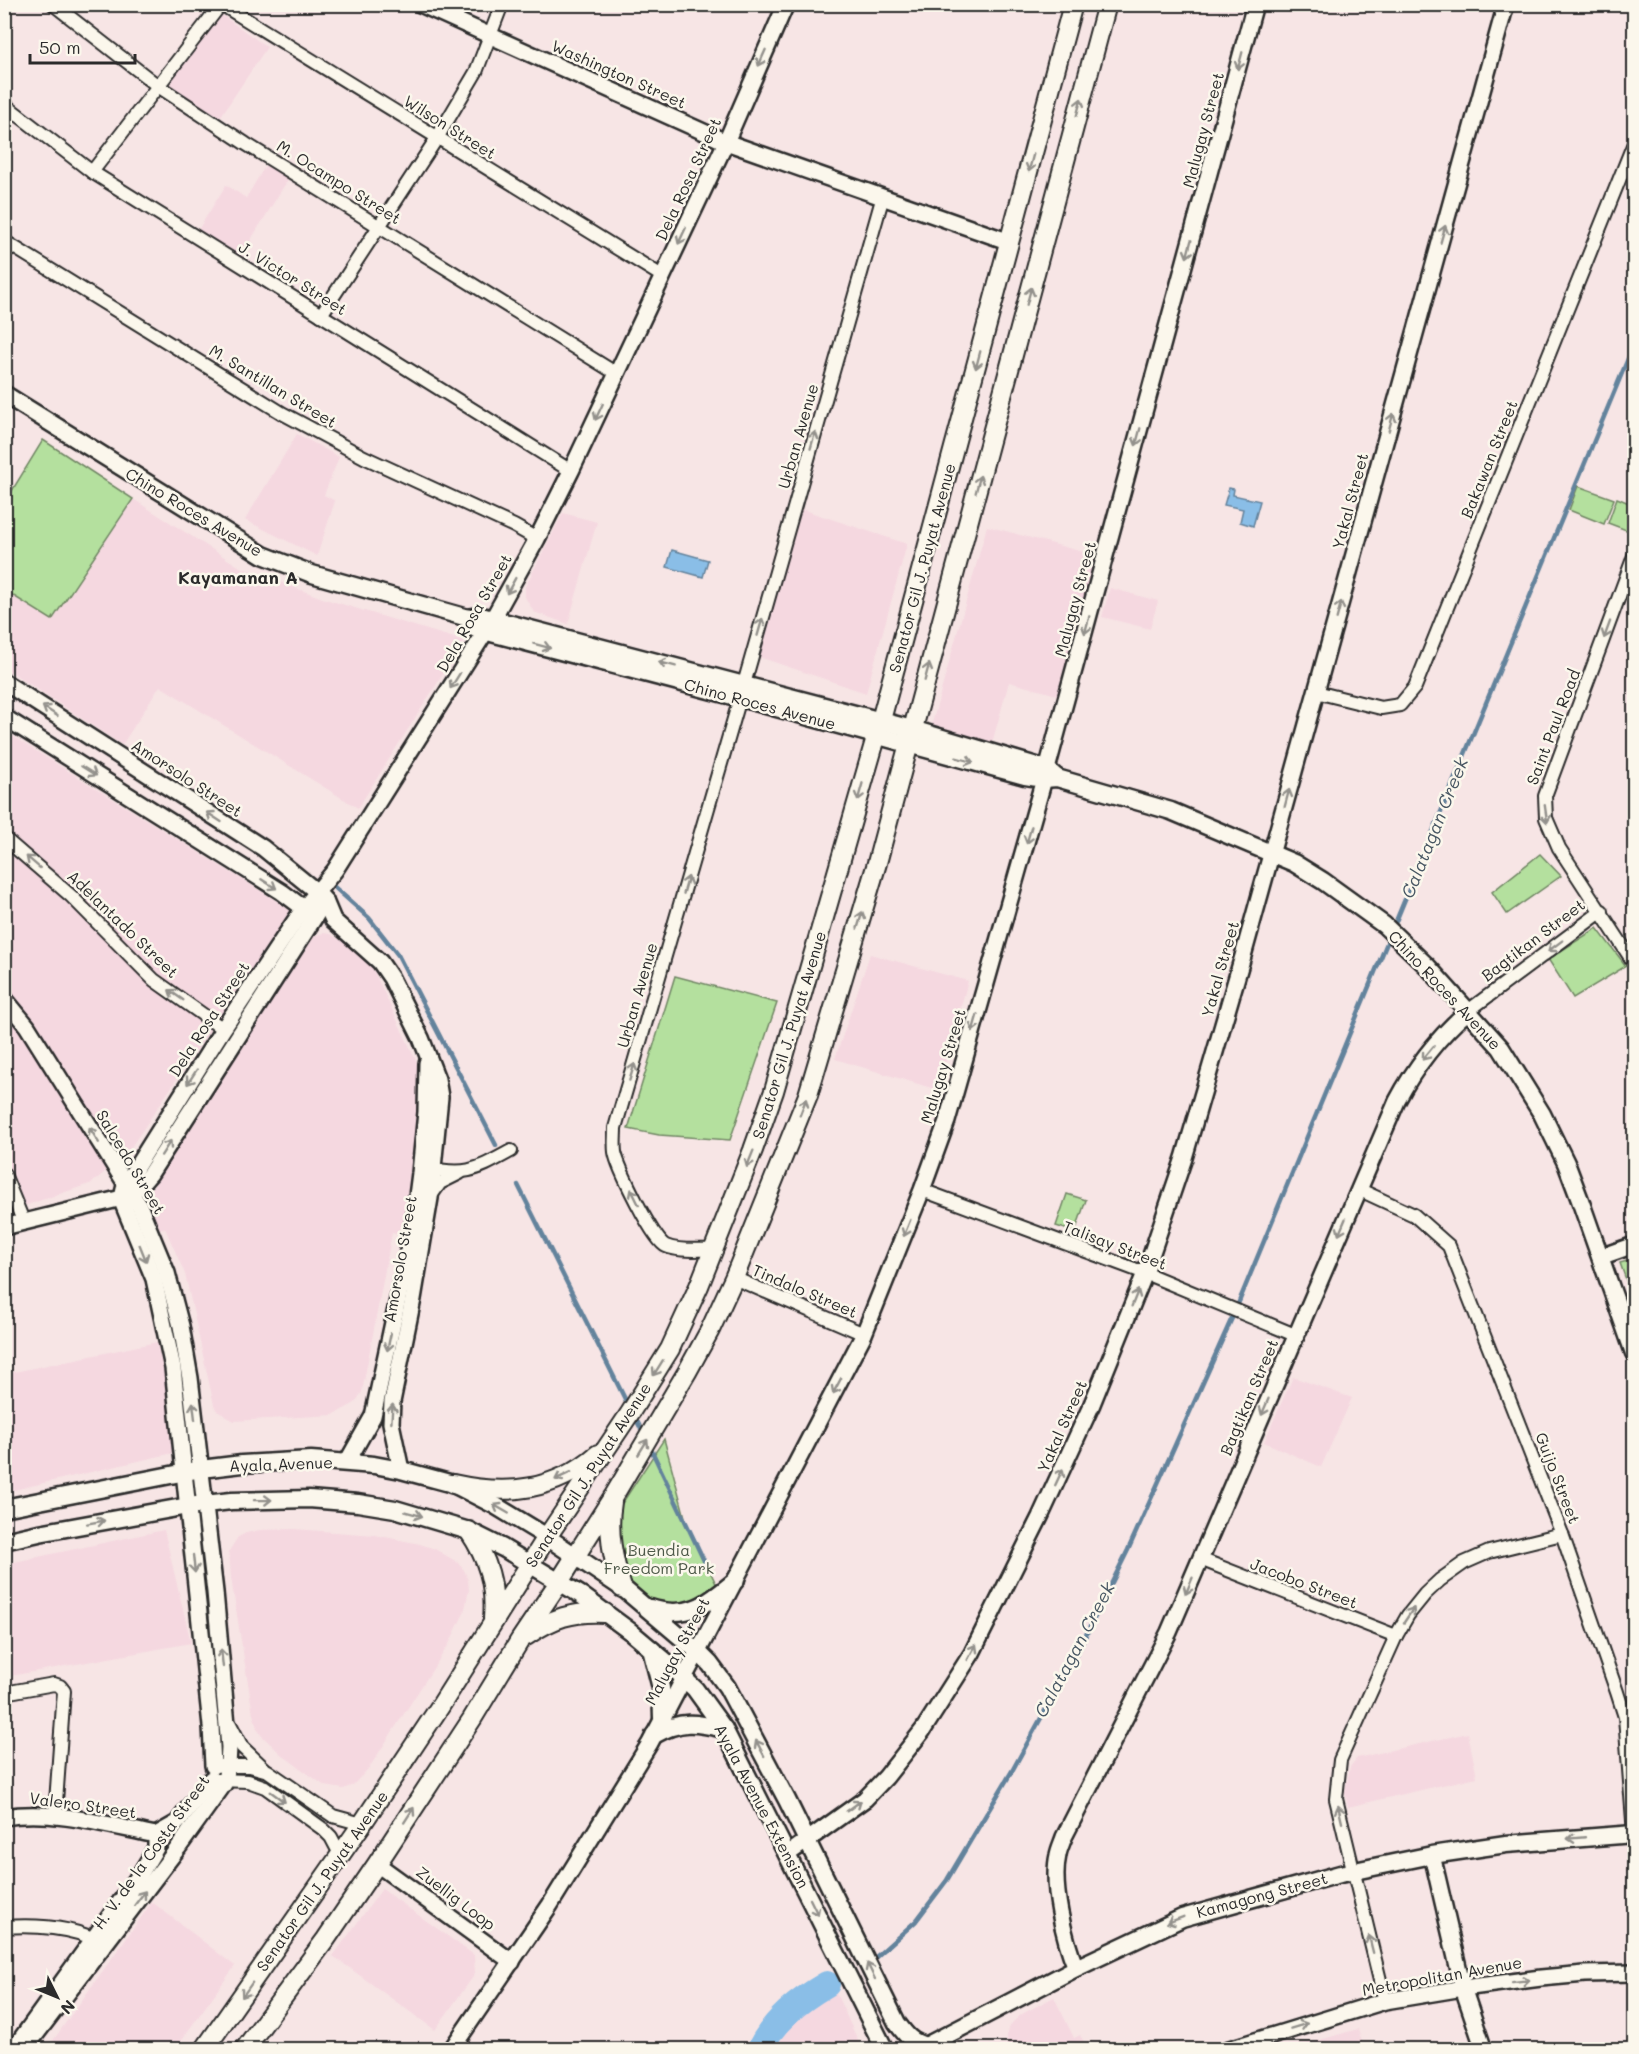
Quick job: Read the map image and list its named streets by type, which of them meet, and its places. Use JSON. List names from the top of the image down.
{
  "streets": {
    "main road": [
      "Chino Roces Avenue",
      "Senator Gil J. Puyat Avenue",
      "Ayala Avenue",
      "Ayala Avenue Extension",
      "Kamagong Street"
    ],
    "street": [
      "Washington Street",
      "Wilson Street",
      "Malugay Street",
      "Dela Rosa Street",
      "M. Ocampo Street",
      "J. Victor Street",
      "M. Santillan Street",
      "Urban Avenue",
      "Bakawan Street",
      "Yakal Street",
      "Saint Paul Road",
      "Amorsolo Street",
      "Adelantado Street",
      "Bagtikan Street",
      "Salcedo Street",
      "Talisay Street",
      "Tindalo Street",
      "Guijo Street",
      "Jacobo Street",
      "Valero Street",
      "H. V. de la Costa Street",
      "Zuellig Loop",
      "Metropolitan Avenue"
    ]
  },
  "crossings": [
    ["Washington Street", "Dela Rosa Street"],
    ["Washington Street", "Urban Avenue"],
    ["Washington Street", "Senator Gil J. Puyat Avenue"],
    ["Wilson Street", "Dela Rosa Street"],
    ["Malugay Street", "Chino Roces Avenue"],
    ["Malugay Street", "Talisay Street"],
    ["Malugay Street", "Tindalo Street"],
    ["Malugay Street", "Ayala Avenue Extension"],
    ["Malugay Street", "Zuellig Loop"],
    ["Dela Rosa Street", "M. Ocampo Street"],
    ["Dela Rosa Street", "J. Victor Street"],
    ["Dela Rosa Street", "M. Santillan Street"],
    ["Dela Rosa Street", "Chino Roces Avenue"],
    ["Dela Rosa Street", "Amorsolo Street"],
    ["Dela Rosa Street", "Adelantado Street"],
    ["Dela Rosa Street", "Salcedo Street"],
    ["Urban Avenue", "Chino Roces Avenue"],
    ["Urban Avenue", "Senator Gil J. Puyat Avenue"],
    ["Bakawan Street", "Yakal Street"],
    ["Yakal Street", "Chino Roces Avenue"],
    ["Yakal Street", "Talisay Street"],
    ["Yakal Street", "Ayala Avenue Extension"],
    ["Chino Roces Avenue", "Senator Gil J. Puyat Avenue"],
    ["Chino Roces Avenue", "Bagtikan Street"],
    ["Senator Gil J. Puyat Avenue", "Tindalo Street"],
    ["Senator Gil J. Puyat Avenue", "Ayala Avenue"],
    ["Senator Gil J. Puyat Avenue", "Ayala Avenue Extension"],
    ["Senator Gil J. Puyat Avenue", "Zuellig Loop"],
    ["Saint Paul Road", "Bagtikan Street"],
    ["Amorsolo Street", "Ayala Avenue"],
    ["Bagtikan Street", "Talisay Street"],
    ["Bagtikan Street", "Guijo Street"],
    ["Bagtikan Street", "Jacobo Street"],
    ["Bagtikan Street", "Kamagong Street"],
    ["Salcedo Street", "Ayala Avenue"],
    ["Salcedo Street", "H. V. de la Costa Street"],
    ["Ayala Avenue", "Ayala Avenue Extension"],
    ["Guijo Street", "Kamagong Street"],
    ["Valero Street", "H. V. de la Costa Street"],
    ["Ayala Avenue Extension", "Kamagong Street"]
  ],
  "one_way": [
    "Malugay Street",
    "Urban Avenue",
    "Yakal Street",
    "Saint Paul Road",
    "Adelantado Street",
    "Bagtikan Street",
    "Salcedo Street",
    "Kamagong Street",
    "Metropolitan Avenue"
  ],
  "districts": ["Kayamanan A"],
  "water": ["Calatagan Creek"],
  "parks": ["Buendia Freedom Park"],
  "scale_bar": "50 m",
  "north": "bottom right"
}
